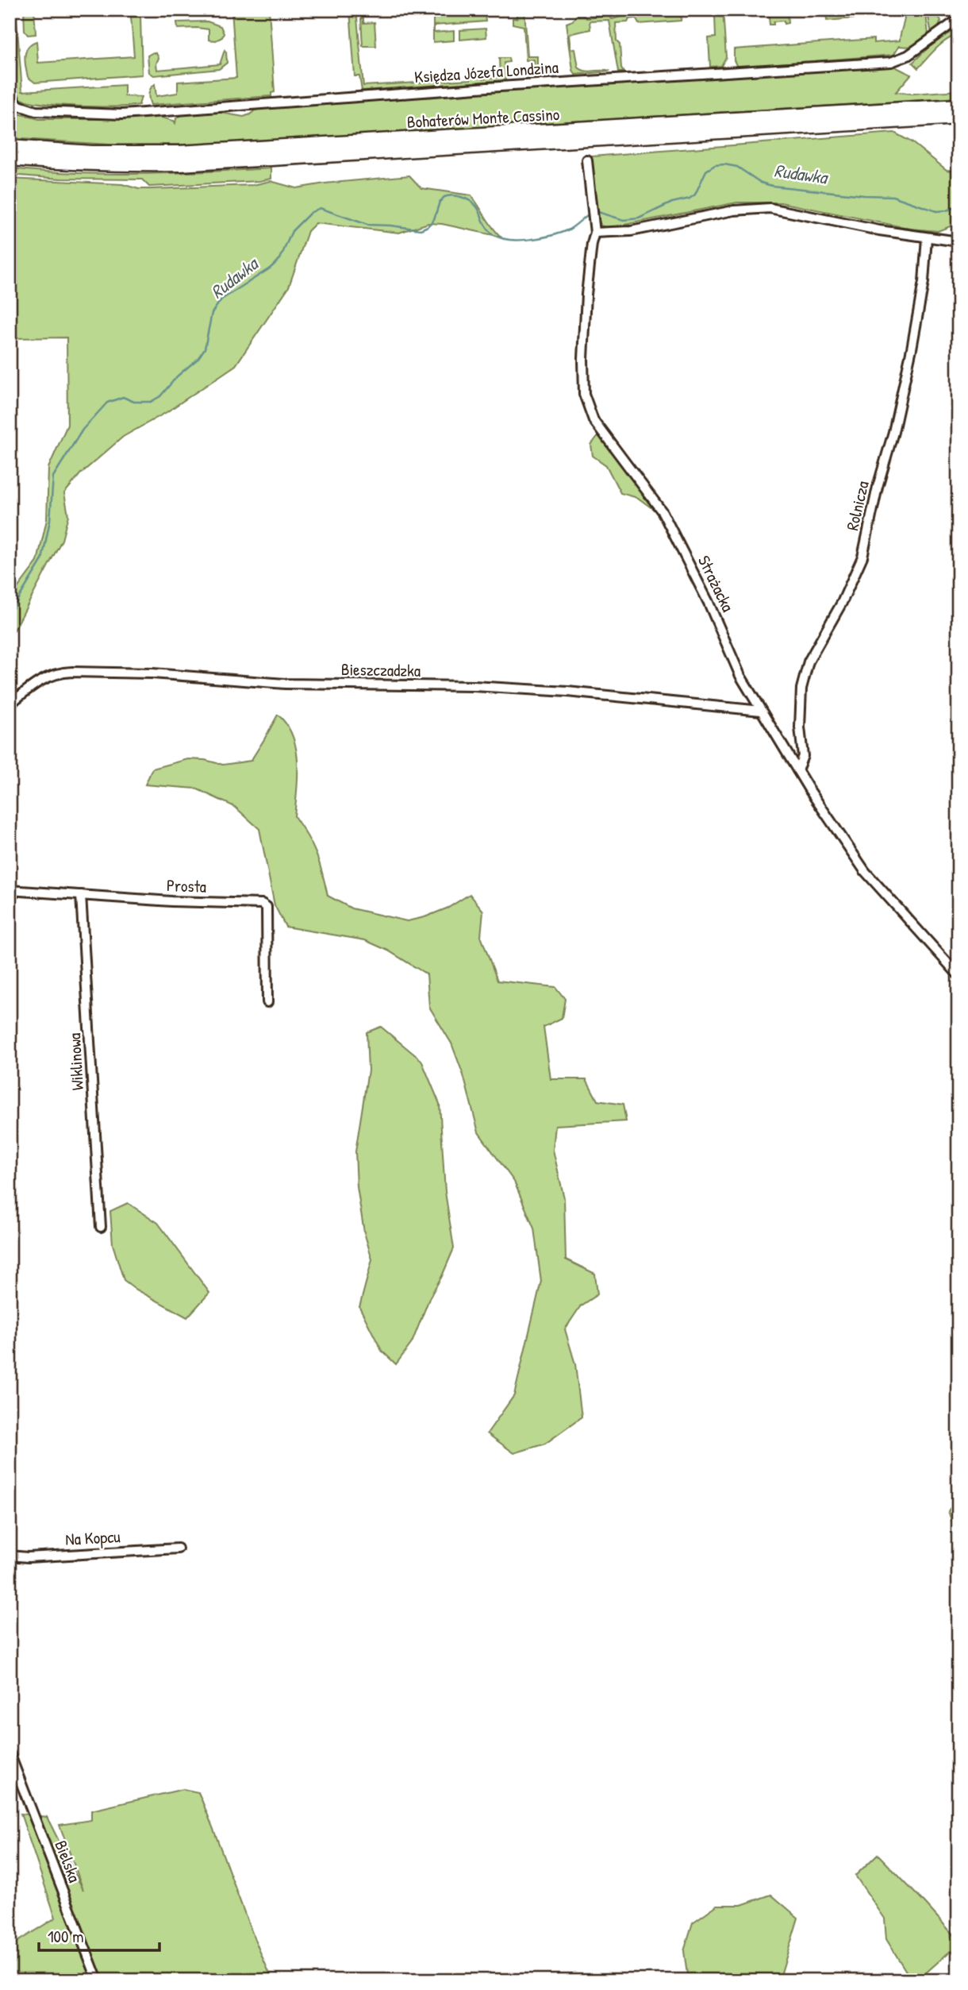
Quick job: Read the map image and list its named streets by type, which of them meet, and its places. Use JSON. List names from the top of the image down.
{
  "streets": {
    "highway": ["Bohaterów Monte Cassino"],
    "street": [
      "Księdza Józefa Londzina",
      "Rolnicza",
      "Strażacka",
      "Bieszczadzka",
      "Prosta",
      "Wiklinowa",
      "Na Kopcu",
      "Bielska"
    ]
  },
  "crossings": [
    ["Rolnicza", "Strażacka"],
    ["Strażacka", "Bieszczadzka"],
    ["Prosta", "Wiklinowa"]
  ],
  "water": ["Rudawka"],
  "scale_bar": "100 m"
}
